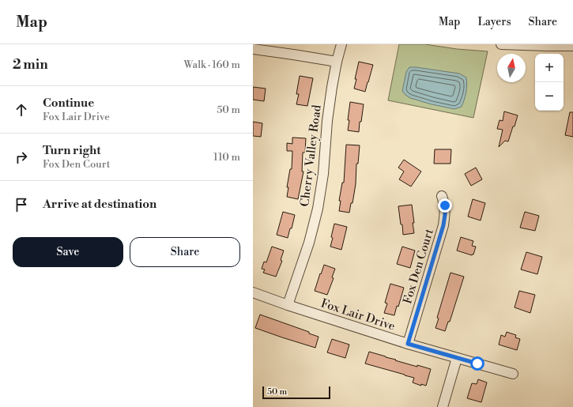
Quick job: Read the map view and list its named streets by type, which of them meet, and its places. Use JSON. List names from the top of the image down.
{
  "streets": {
    "street": ["Cherry Valley Road", "Fox Den Court", "Fox Lair Drive"]
  },
  "crossings": [
    ["Cherry Valley Road", "Fox Lair Drive"],
    ["Fox Den Court", "Fox Lair Drive"]
  ],
  "scale_bar": "50 m",
  "north": "top",
  "page": {
    "header": "Map",
    "nav": ["Map", "Layers", "Share"],
    "heading": ["2 min", "Walk · 160 m"],
    "map_buttons": ["+", "−"],
    "list": [
      ["Continue", "Fox Lair Drive", "50 m"],
      ["Turn right", "Fox Den Court", "110 m"],
      "Arrive at destination"
    ],
    "buttons": ["Save", "Share"],
    "scale": "50 m"
  }
}
